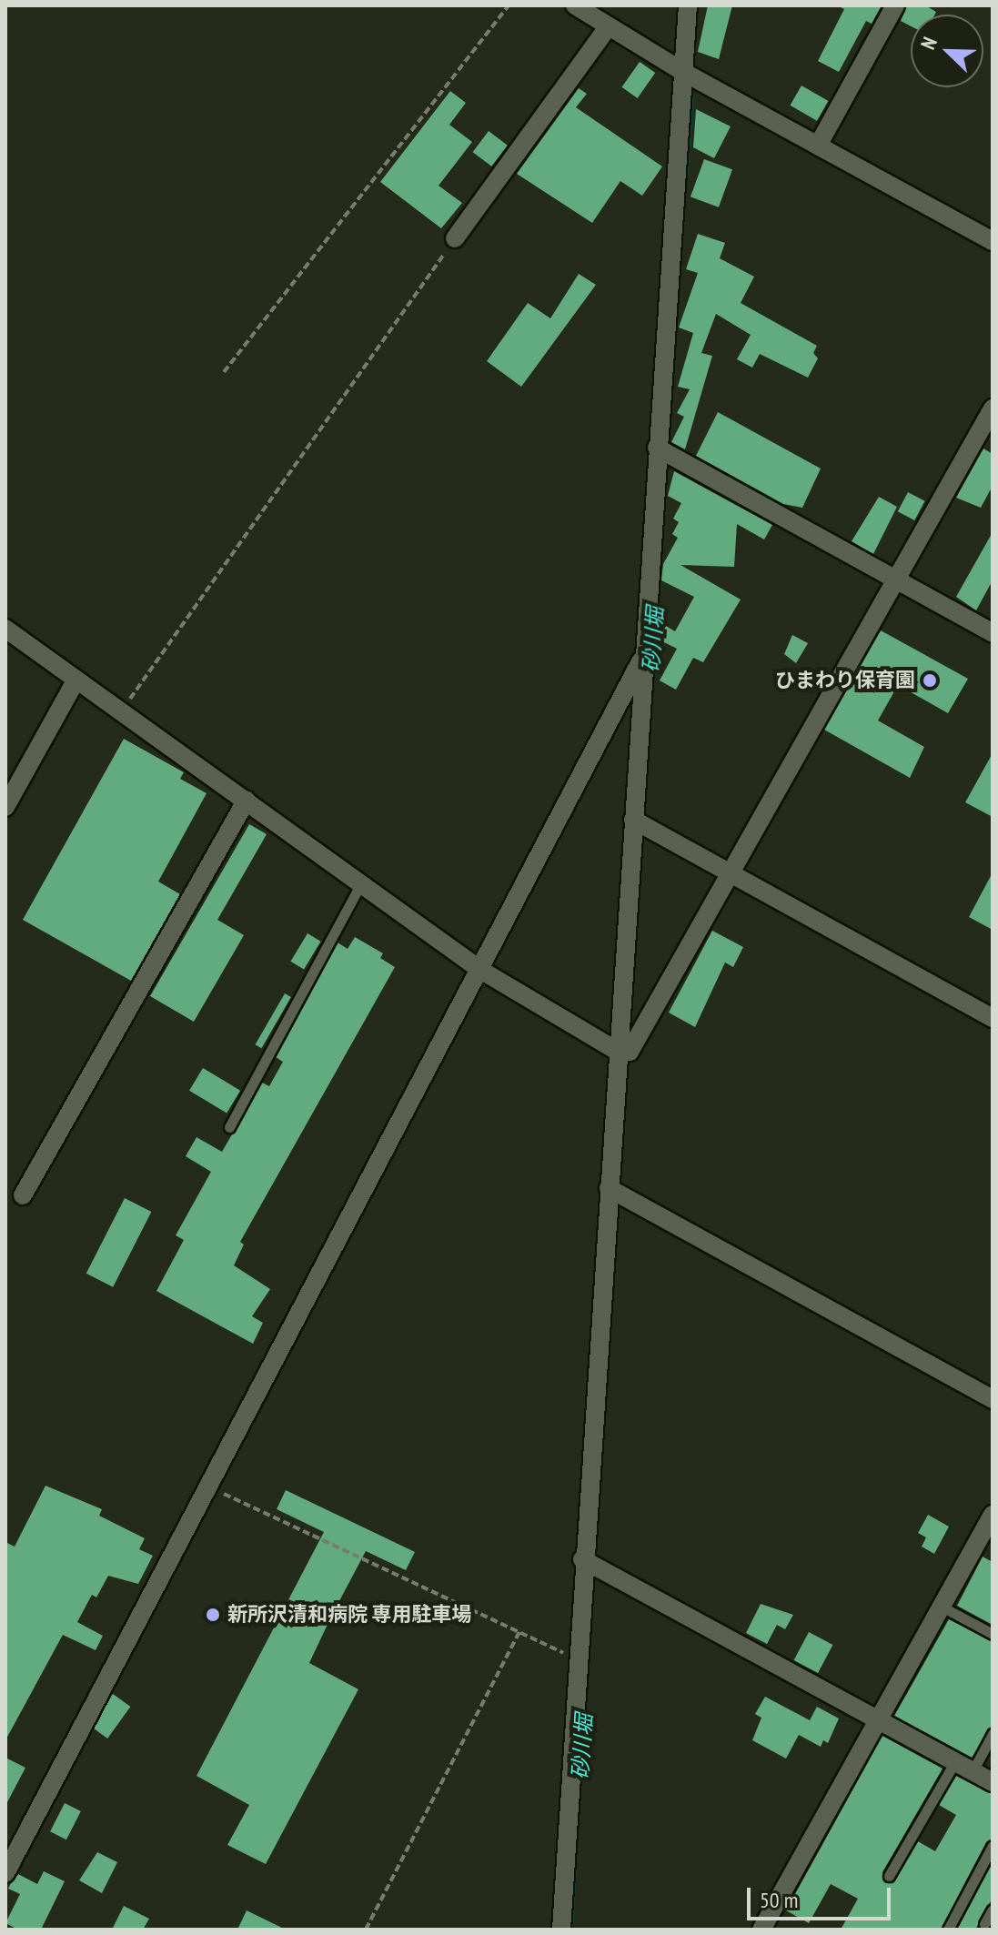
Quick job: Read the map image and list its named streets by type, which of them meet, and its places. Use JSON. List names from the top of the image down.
{
  "water": ["砂川堀"],
  "places": ["ひまわり保育園", "新所沢清和病院 専用駐車場"],
  "scale_bar": "50 m",
  "north": "top left"
}
